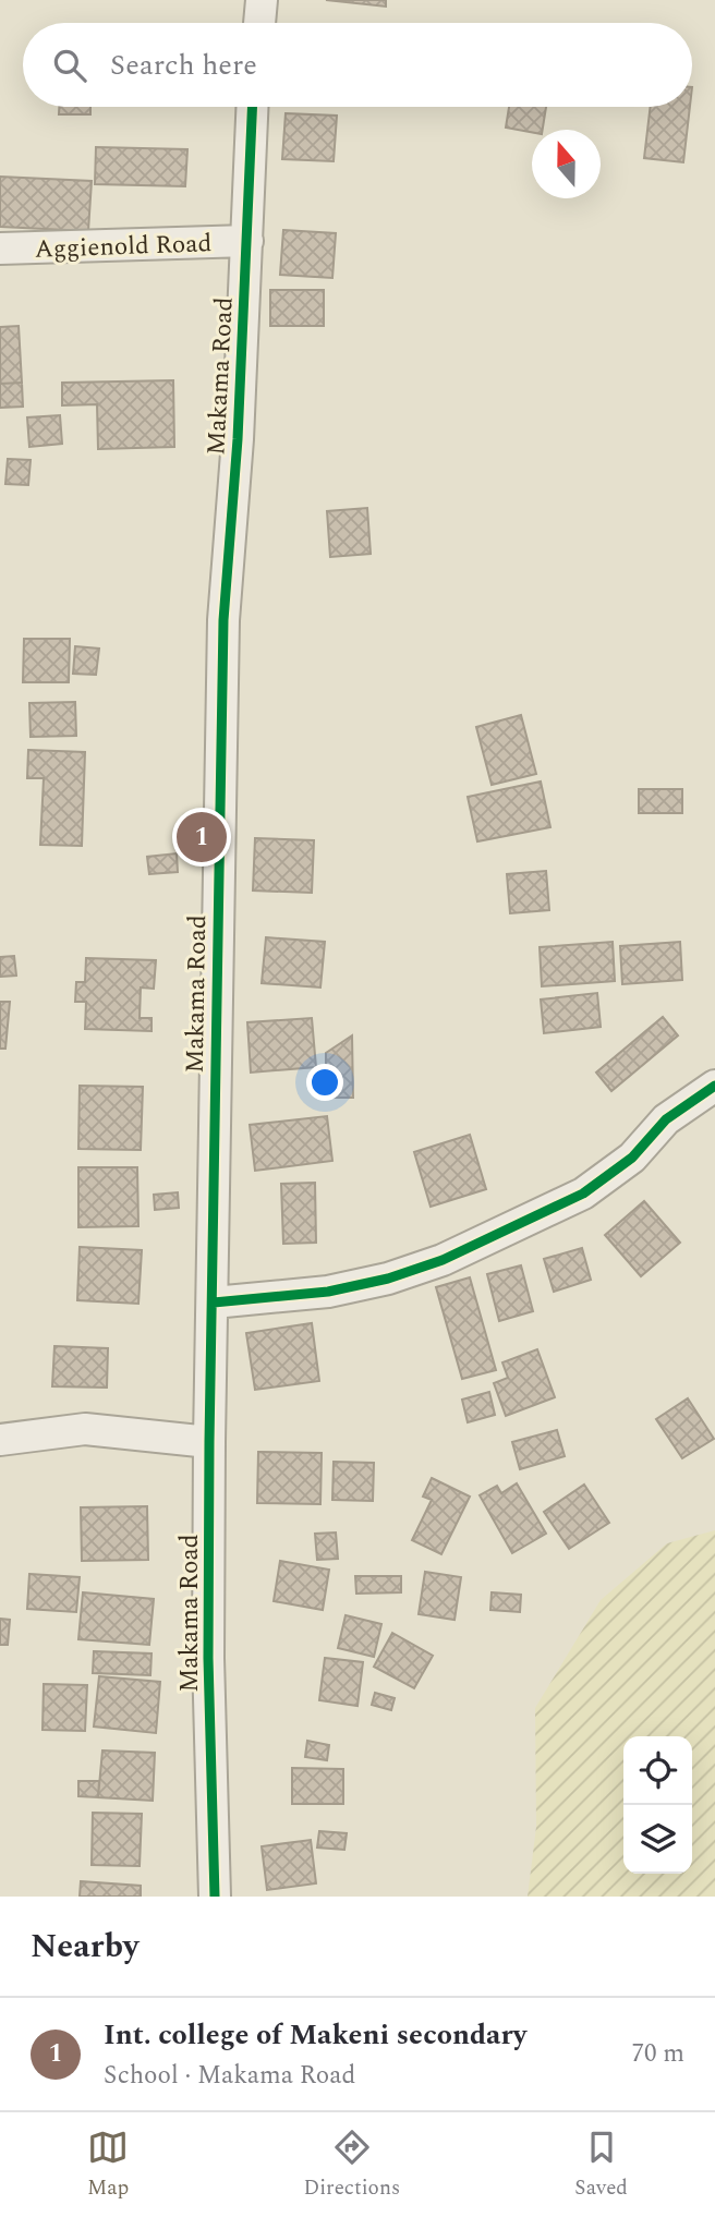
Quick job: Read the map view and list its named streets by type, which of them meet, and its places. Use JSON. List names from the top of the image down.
{
  "streets": {
    "street": ["Aggienold Road", "Makama Road"]
  },
  "crossings": [
    ["Aggienold Road", "Makama Road"]
  ],
  "north": "top",
  "page": {
    "search": "Search here",
    "pins": "1",
    "heading": "Nearby",
    "list": [
      {
        "mark": "1",
        "name": "Int. college of Makeni secondary",
        "note": "School · Makama Road",
        "value": "70 m"
      }
    ],
    "nav": ["Map", "Directions", "Saved"]
  }
}
